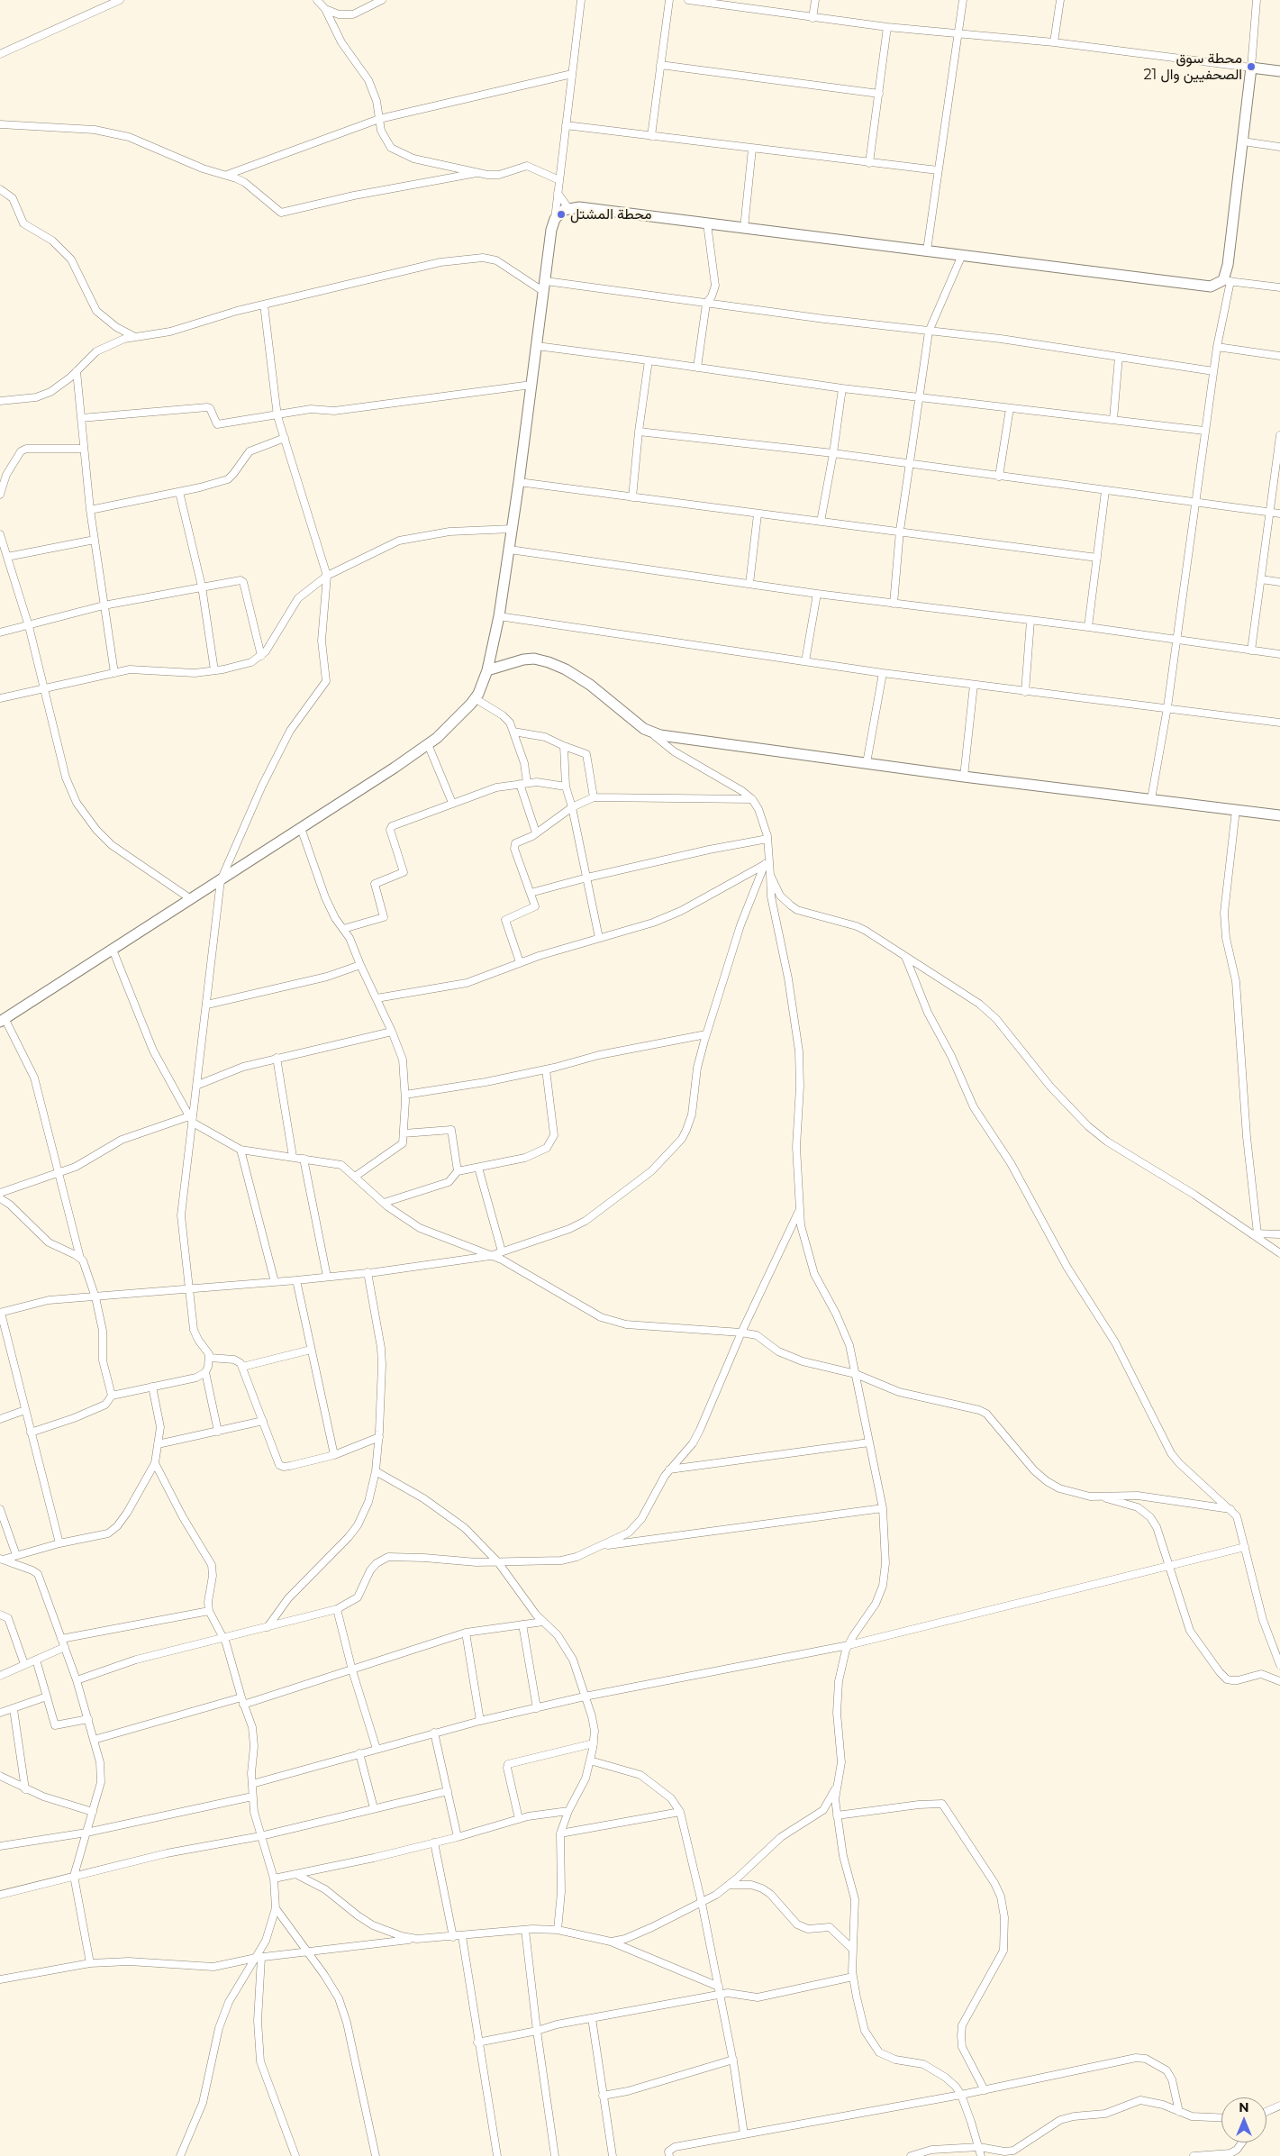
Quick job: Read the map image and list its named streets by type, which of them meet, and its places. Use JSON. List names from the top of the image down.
{
  "places": ["محطة سوق الصحفيين وال 21", "محطة المشتل"],
  "north": "top"
}
